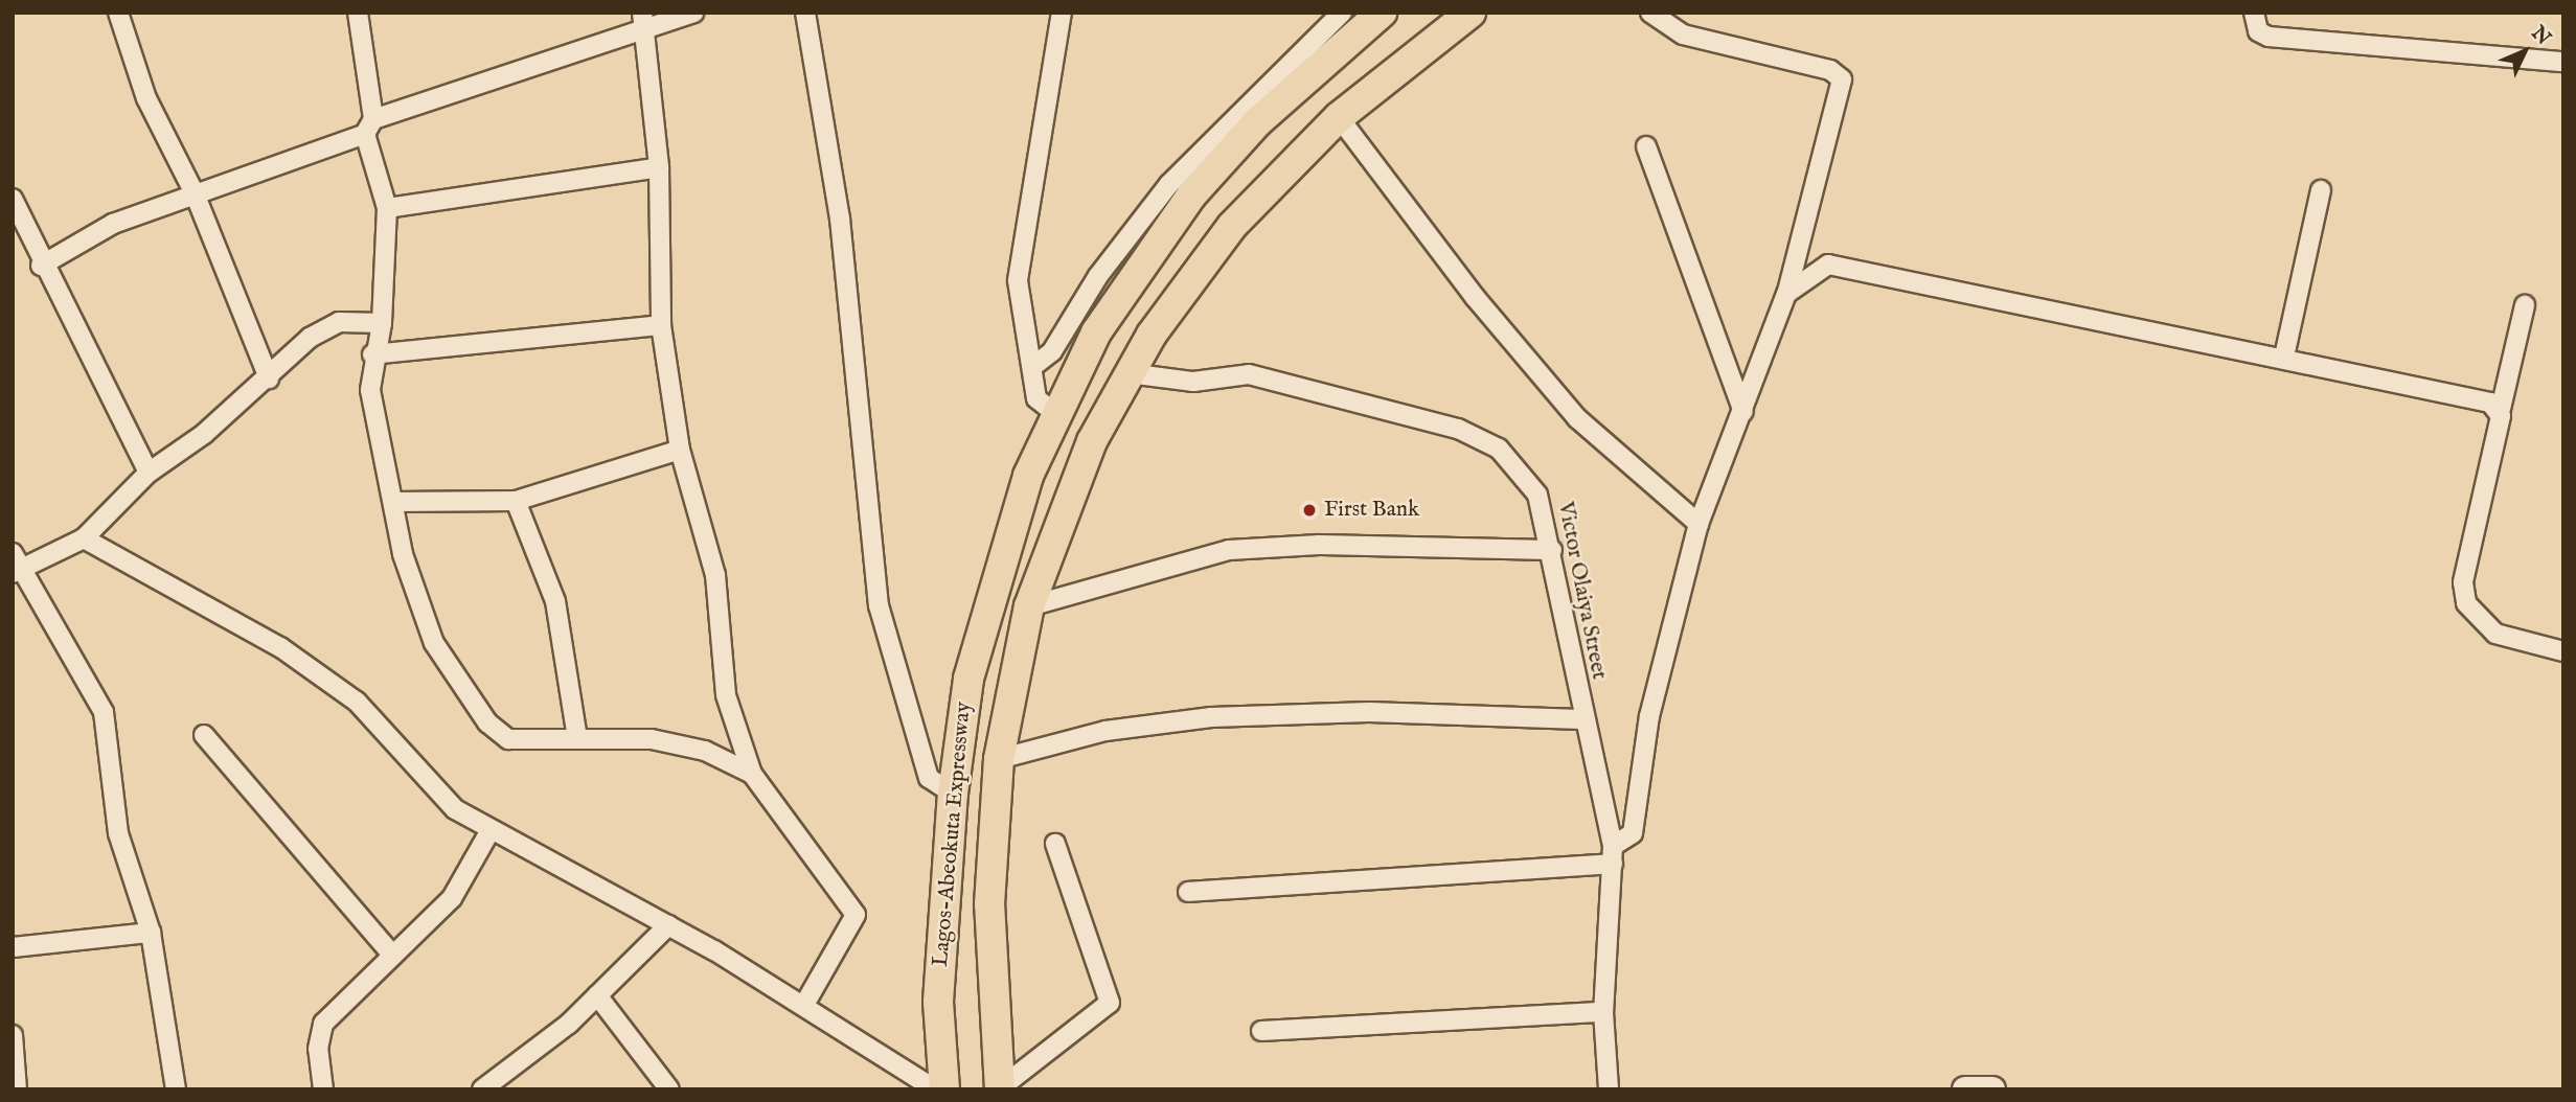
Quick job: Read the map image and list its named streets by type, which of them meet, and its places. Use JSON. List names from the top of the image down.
{
  "streets": {
    "highway": ["Lagos-Abeokuta Expressway"],
    "street": ["Victor Olaiya Street"]
  },
  "crossings": [
    ["Victor Olaiya Street", "Lagos-Abeokuta Expressway"]
  ],
  "places": ["First Bank"],
  "north": "top right"
}
